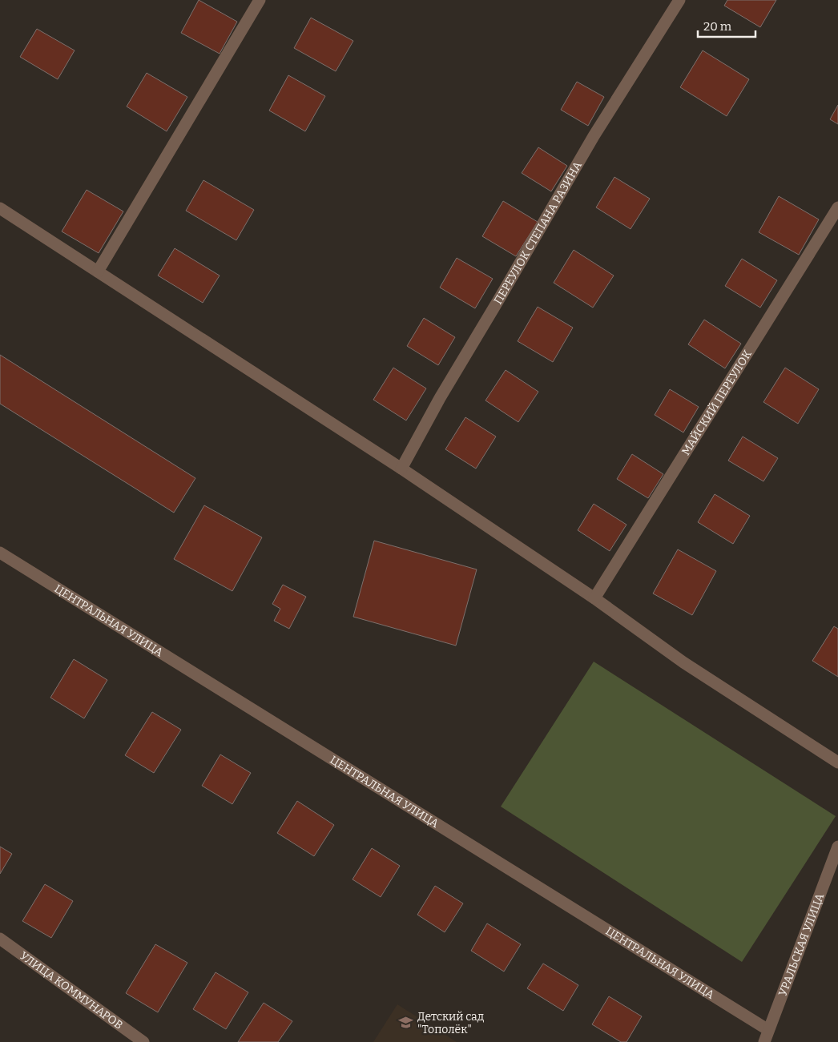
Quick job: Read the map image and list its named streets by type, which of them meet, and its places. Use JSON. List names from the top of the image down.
{
  "streets": {
    "street": [
      "ПЕРЕУЛОК СТЕПАНА РАЗИНА",
      "МАЙСКИЙ ПЕРЕУЛОК",
      "ЦЕНТРАЛЬНАЯ УЛИЦА",
      "УРАЛЬСКАЯ УЛИЦА",
      "УЛИЦА КОММУНАРОВ"
    ]
  },
  "crossings": [
    ["ЦЕНТРАЛЬНАЯ УЛИЦА", "УРАЛЬСКАЯ УЛИЦА"]
  ],
  "places": {
    "school or university": ["Детский сад \"Тополёк\""]
  },
  "scale_bar": "20 m"
}
